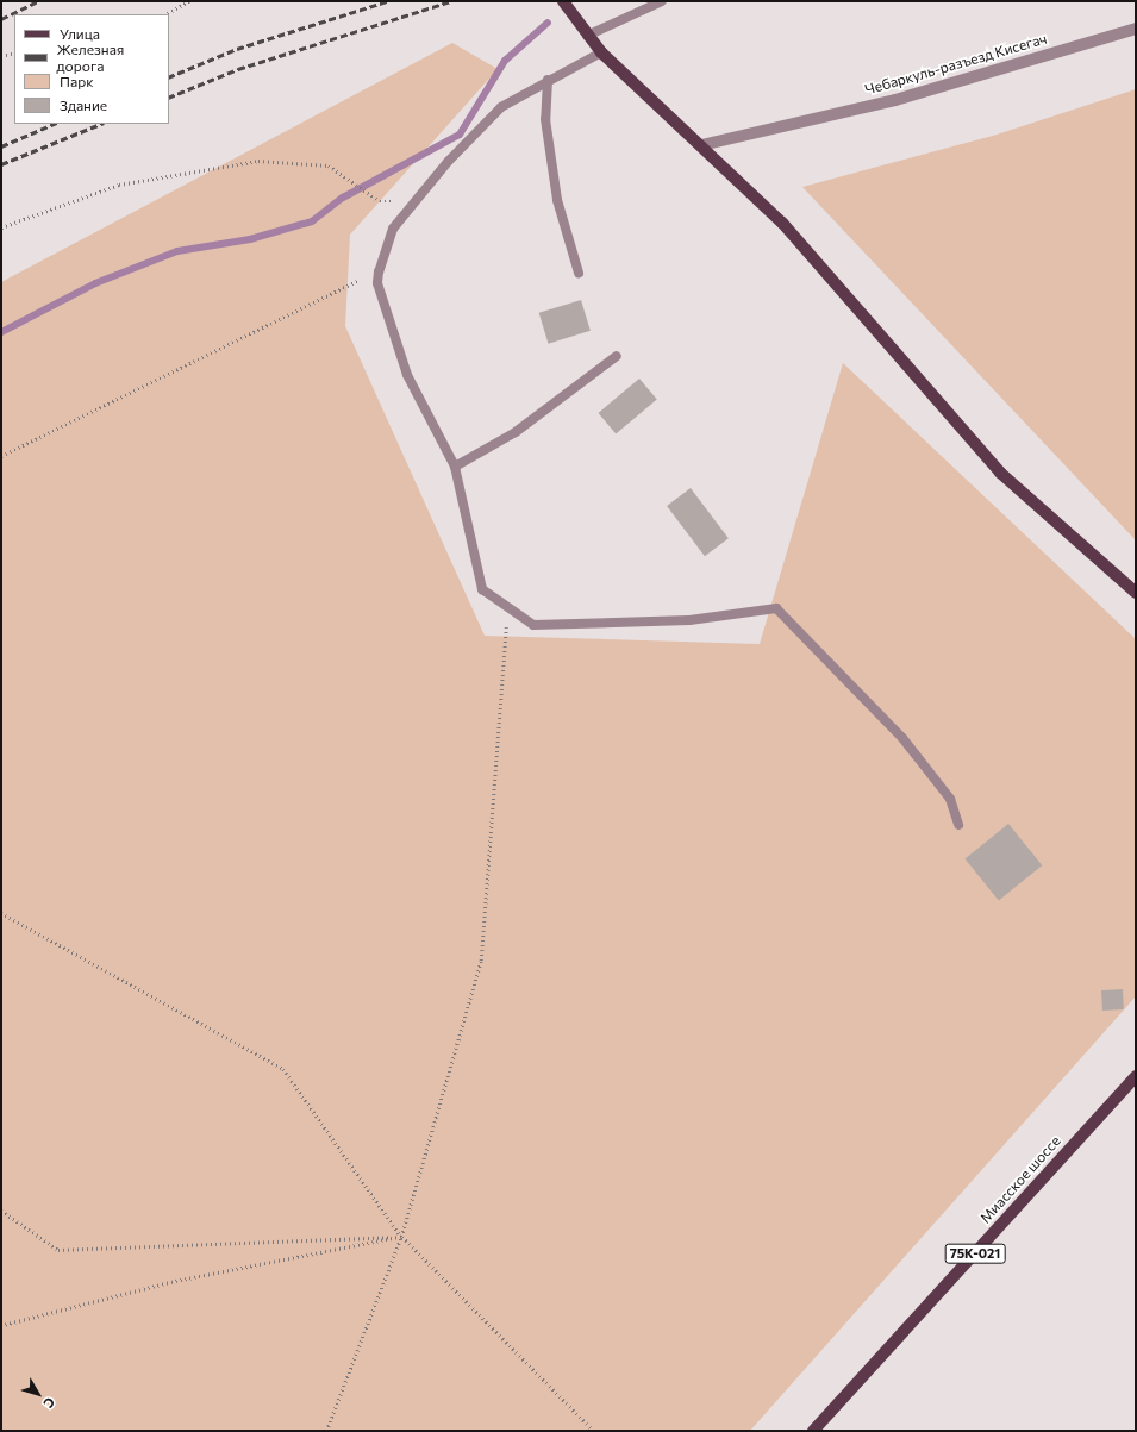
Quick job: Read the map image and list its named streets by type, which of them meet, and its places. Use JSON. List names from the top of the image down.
{
  "streets": {
    "main road": ["Миасское шоссе", "75К-021"],
    "street": ["Чебаркуль-разъезд Кисегач"]
  },
  "legend": [
    "Улица",
    "Железная дорога",
    "Парк",
    "Здание"
  ],
  "north": "bottom right"
}
